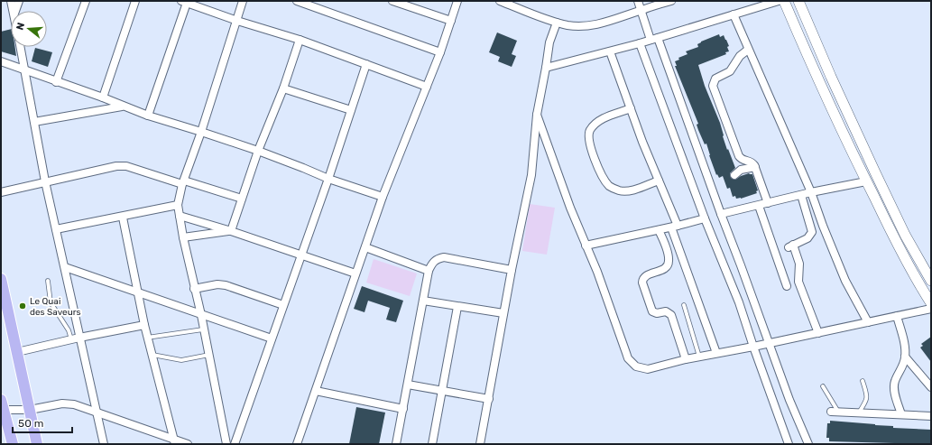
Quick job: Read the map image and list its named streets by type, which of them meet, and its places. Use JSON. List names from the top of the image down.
{
  "places": ["Le Quai des Saveurs"],
  "scale_bar": "50 m",
  "north": "left"
}
